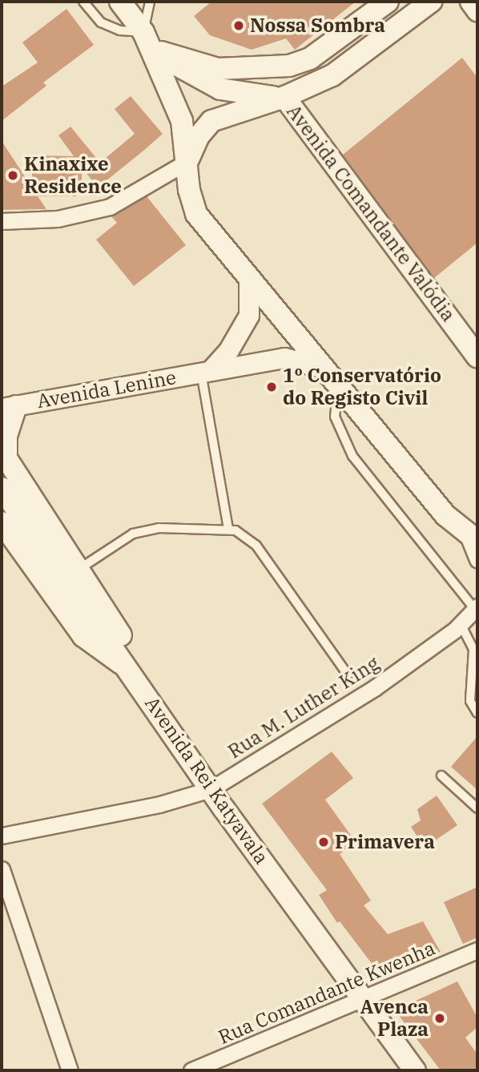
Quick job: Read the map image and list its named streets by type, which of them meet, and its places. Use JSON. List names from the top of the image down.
{
  "streets": {
    "main road": ["Avenida Comandante Valódia", "Avenida Rei Katyavala"],
    "street": ["Avenida Lenine", "Rua M. Luther King", "Rua Comandante Kwenha"]
  },
  "crossings": [
    ["Rua M. Luther King", "Avenida Rei Katyavala"],
    ["Avenida Rei Katyavala", "Rua Comandante Kwenha"]
  ],
  "places": [
    "Nossa Sombra",
    "Kinaxixe Residence",
    "1º Conservatório do Registo Civil",
    "Primavera",
    "Avenca Plaza"
  ]
}
